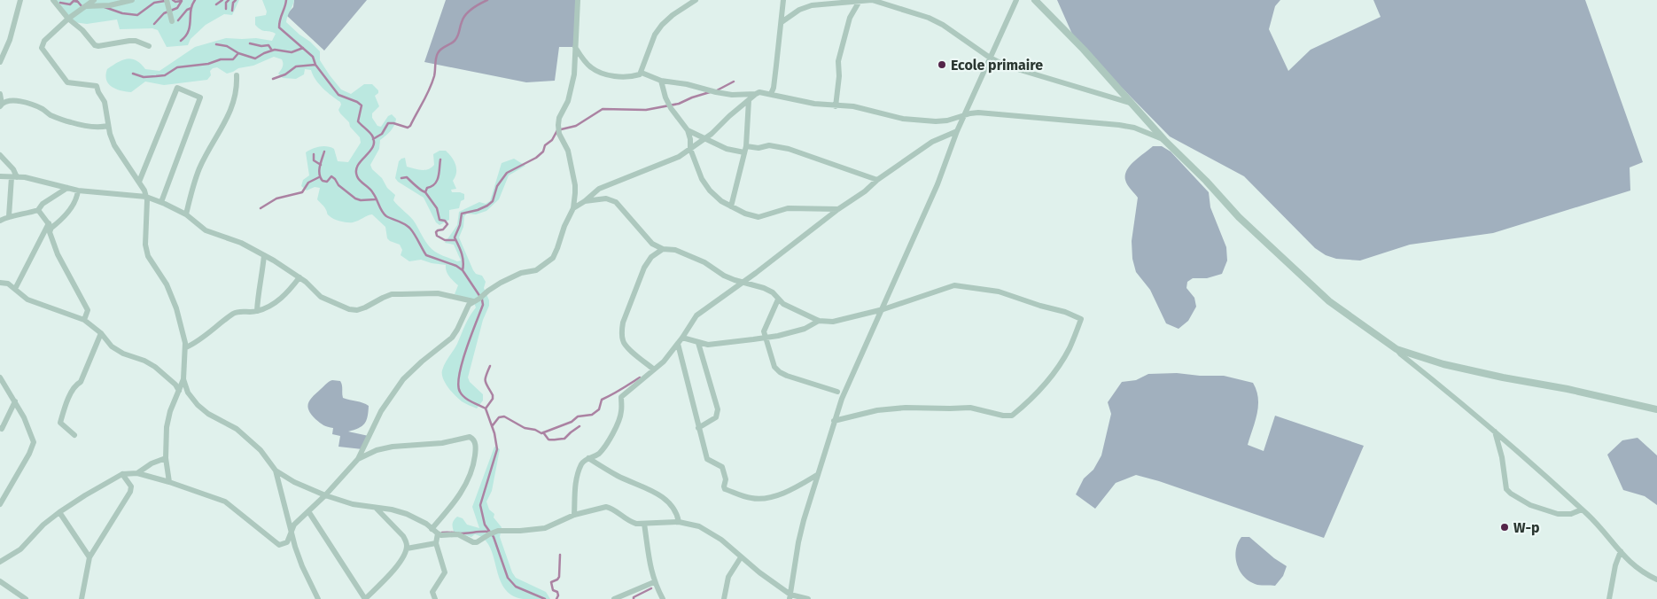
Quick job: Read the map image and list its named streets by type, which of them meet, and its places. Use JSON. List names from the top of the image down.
{
  "places": ["Ecole primaire", "W-p"]
}
